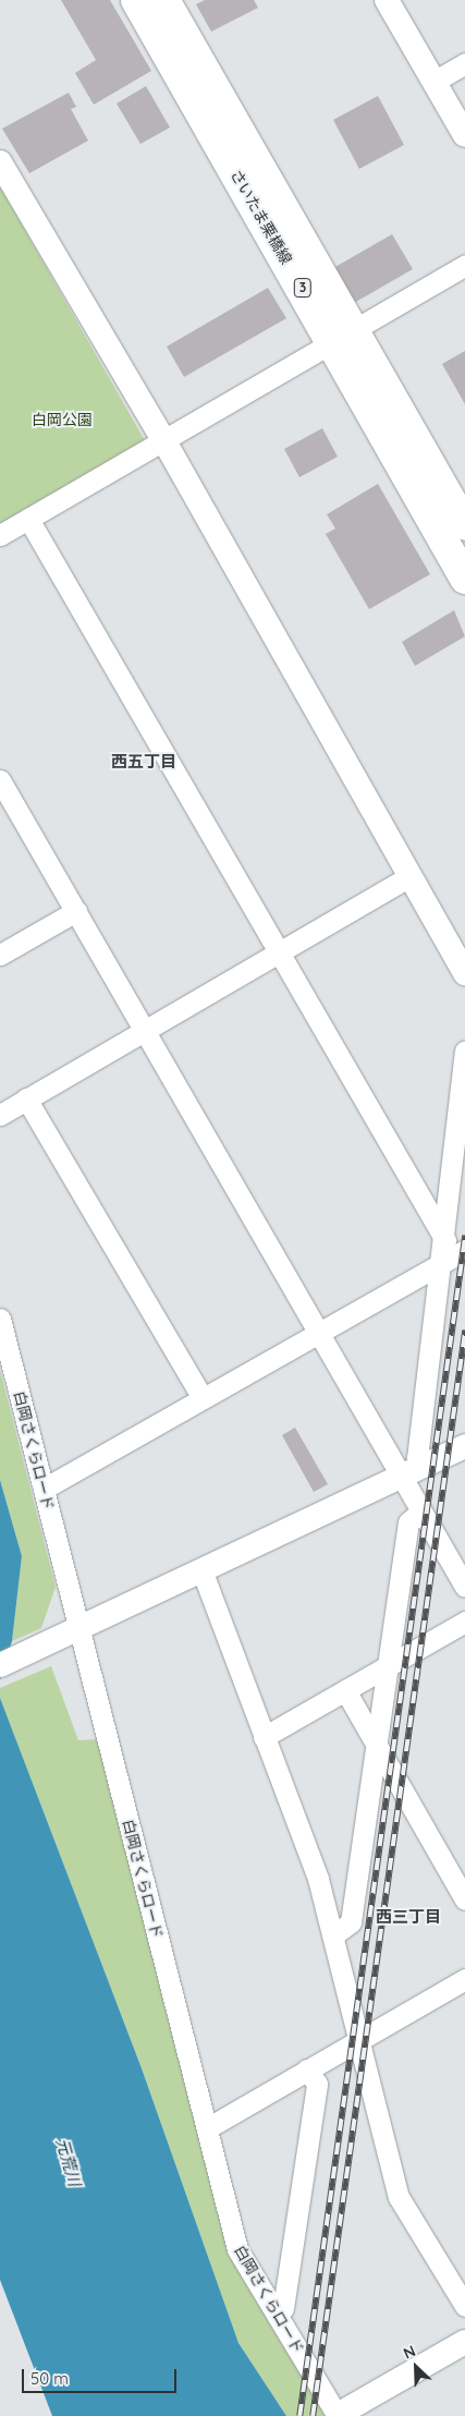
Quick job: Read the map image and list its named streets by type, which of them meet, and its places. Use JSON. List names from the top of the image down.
{
  "streets": {
    "main road": ["さいたま栗橋線", "3"],
    "street": ["白岡さくらロード"]
  },
  "districts": ["西五丁目", "西三丁目"],
  "water": ["元荒川"],
  "parks": ["白岡公園"],
  "scale_bar": "50 m",
  "north": "top left"
}
